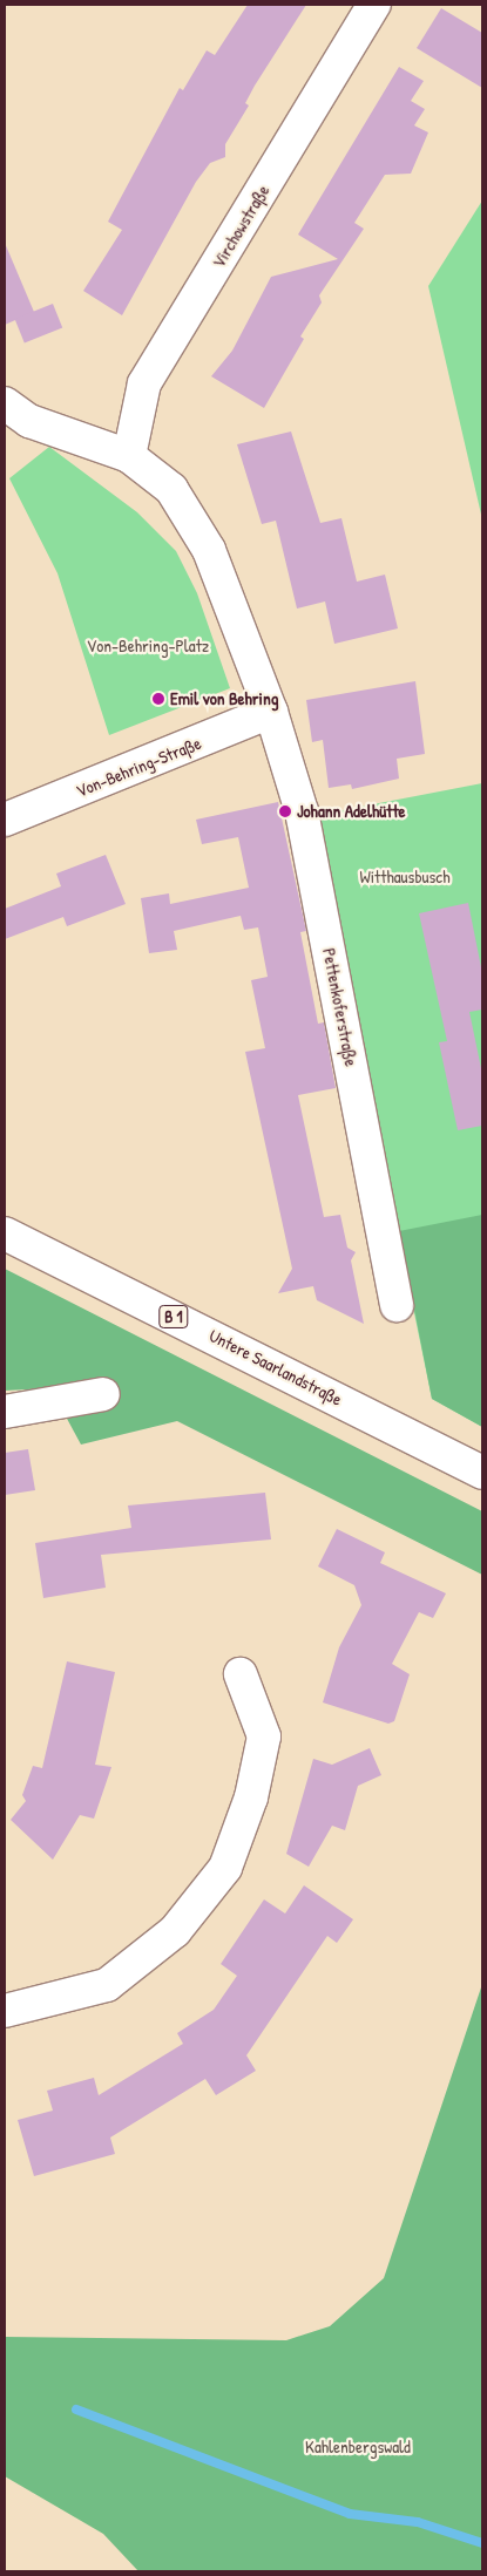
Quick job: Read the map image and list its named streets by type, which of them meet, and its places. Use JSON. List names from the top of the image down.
{
  "streets": {
    "street": [
      "Virchowstraße",
      "Von-Behring-Straße",
      "Pettenkoferstraße",
      "B 1",
      "Untere Saarlandstraße"
    ]
  },
  "crossings": [
    ["Von-Behring-Straße", "Pettenkoferstraße"]
  ],
  "parks": ["Von-Behring-Platz", "Witthausbusch", "Kahlenbergswald"],
  "places": ["Emil von Behring", "Johann Adelhütte"]
}
